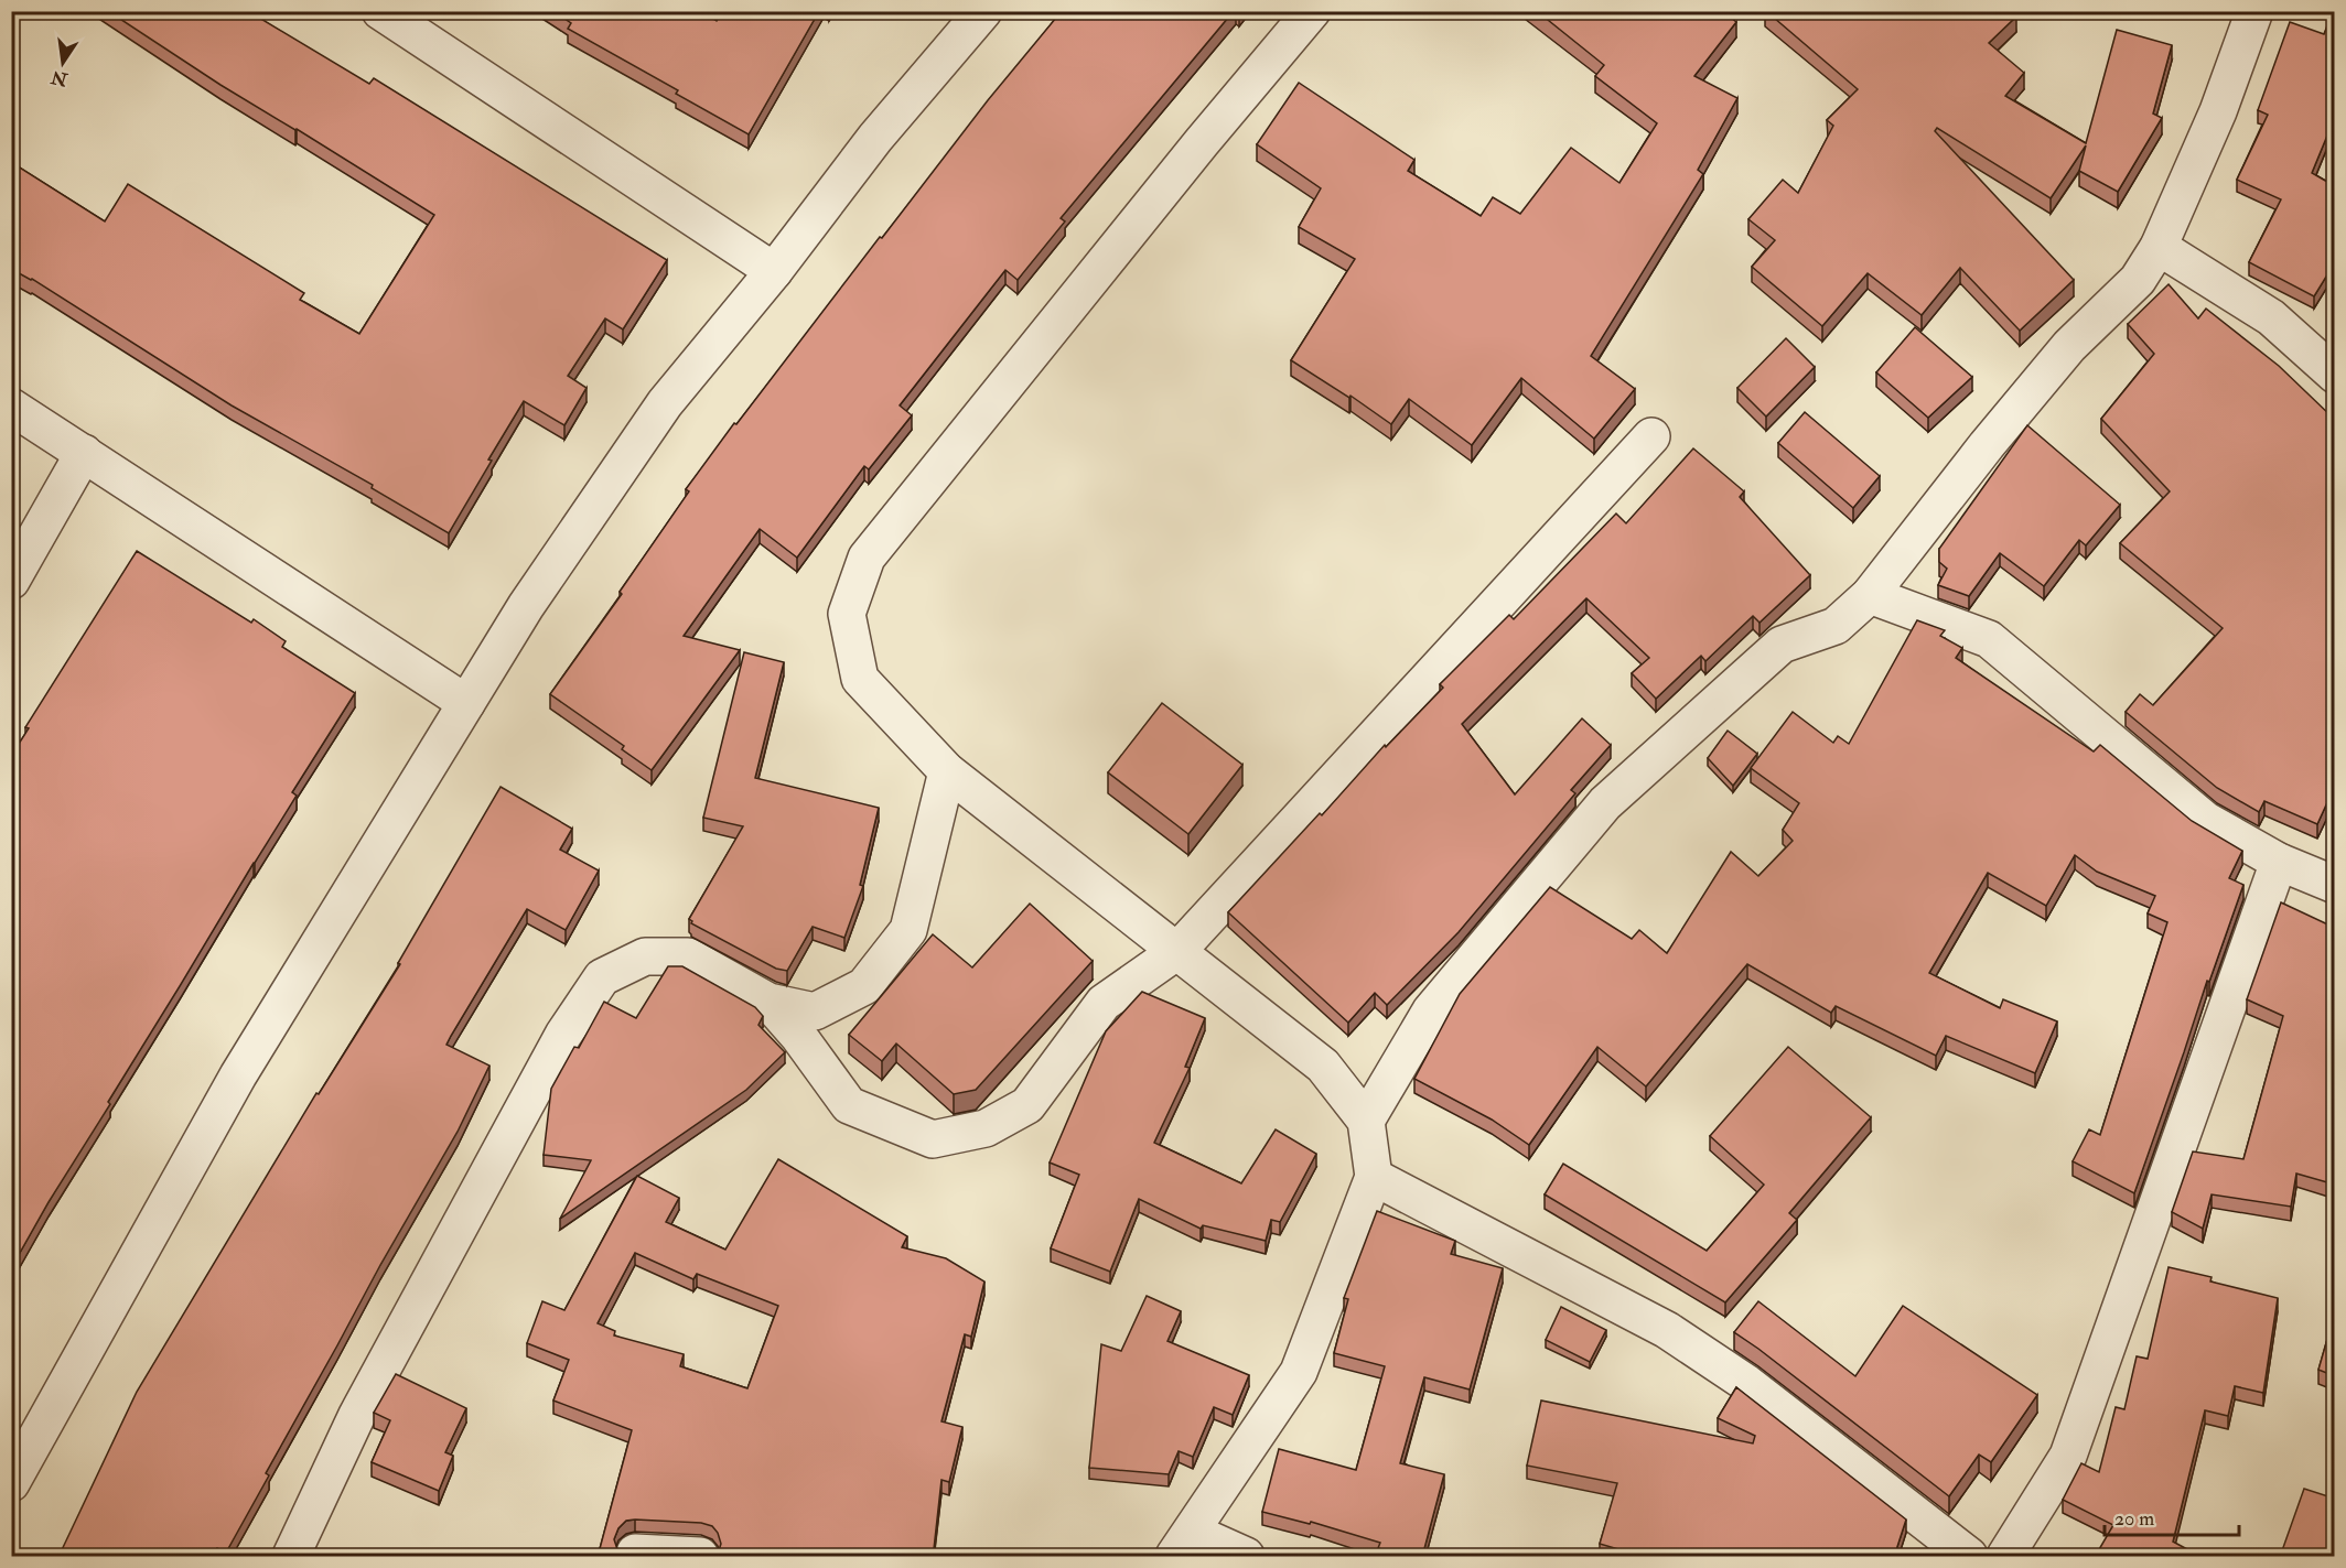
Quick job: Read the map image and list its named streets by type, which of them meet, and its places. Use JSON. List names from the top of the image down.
{
  "scale_bar": "20 m",
  "north": "bottom"
}
